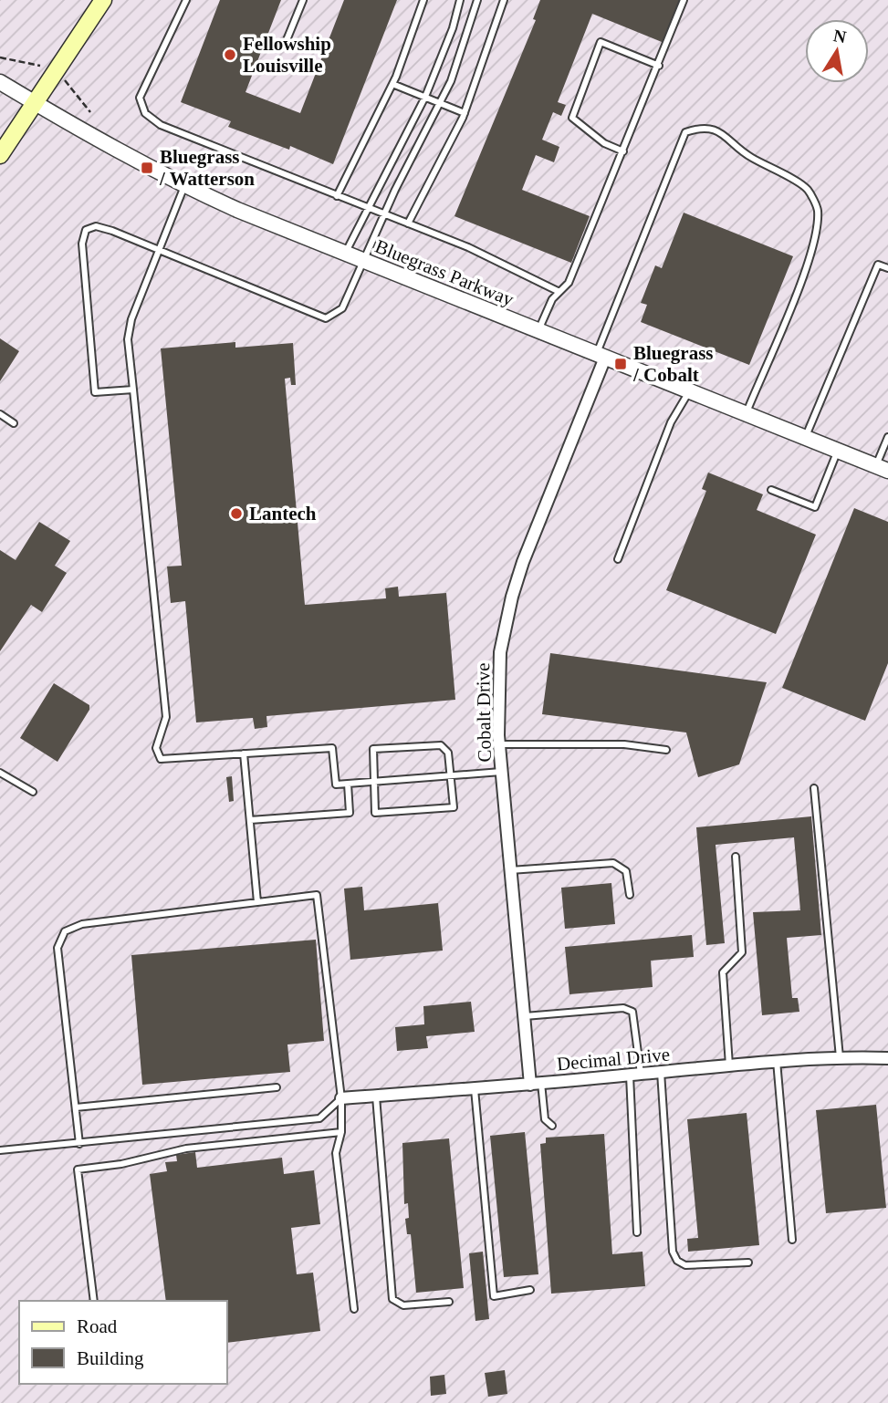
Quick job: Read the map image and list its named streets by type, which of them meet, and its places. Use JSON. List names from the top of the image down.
{
  "streets": {
    "street": ["Bluegrass Parkway", "Cobalt Drive", "Decimal Drive"]
  },
  "crossings": [
    ["Bluegrass Parkway", "Cobalt Drive"],
    ["Cobalt Drive", "Decimal Drive"]
  ],
  "places": {
    "other": ["Fellowship Louisville", "Lantech"],
    "transit": ["Bluegrass / Watterson", "Bluegrass / Cobalt"]
  },
  "legend": ["Road", "Building"],
  "north": "top"
}
